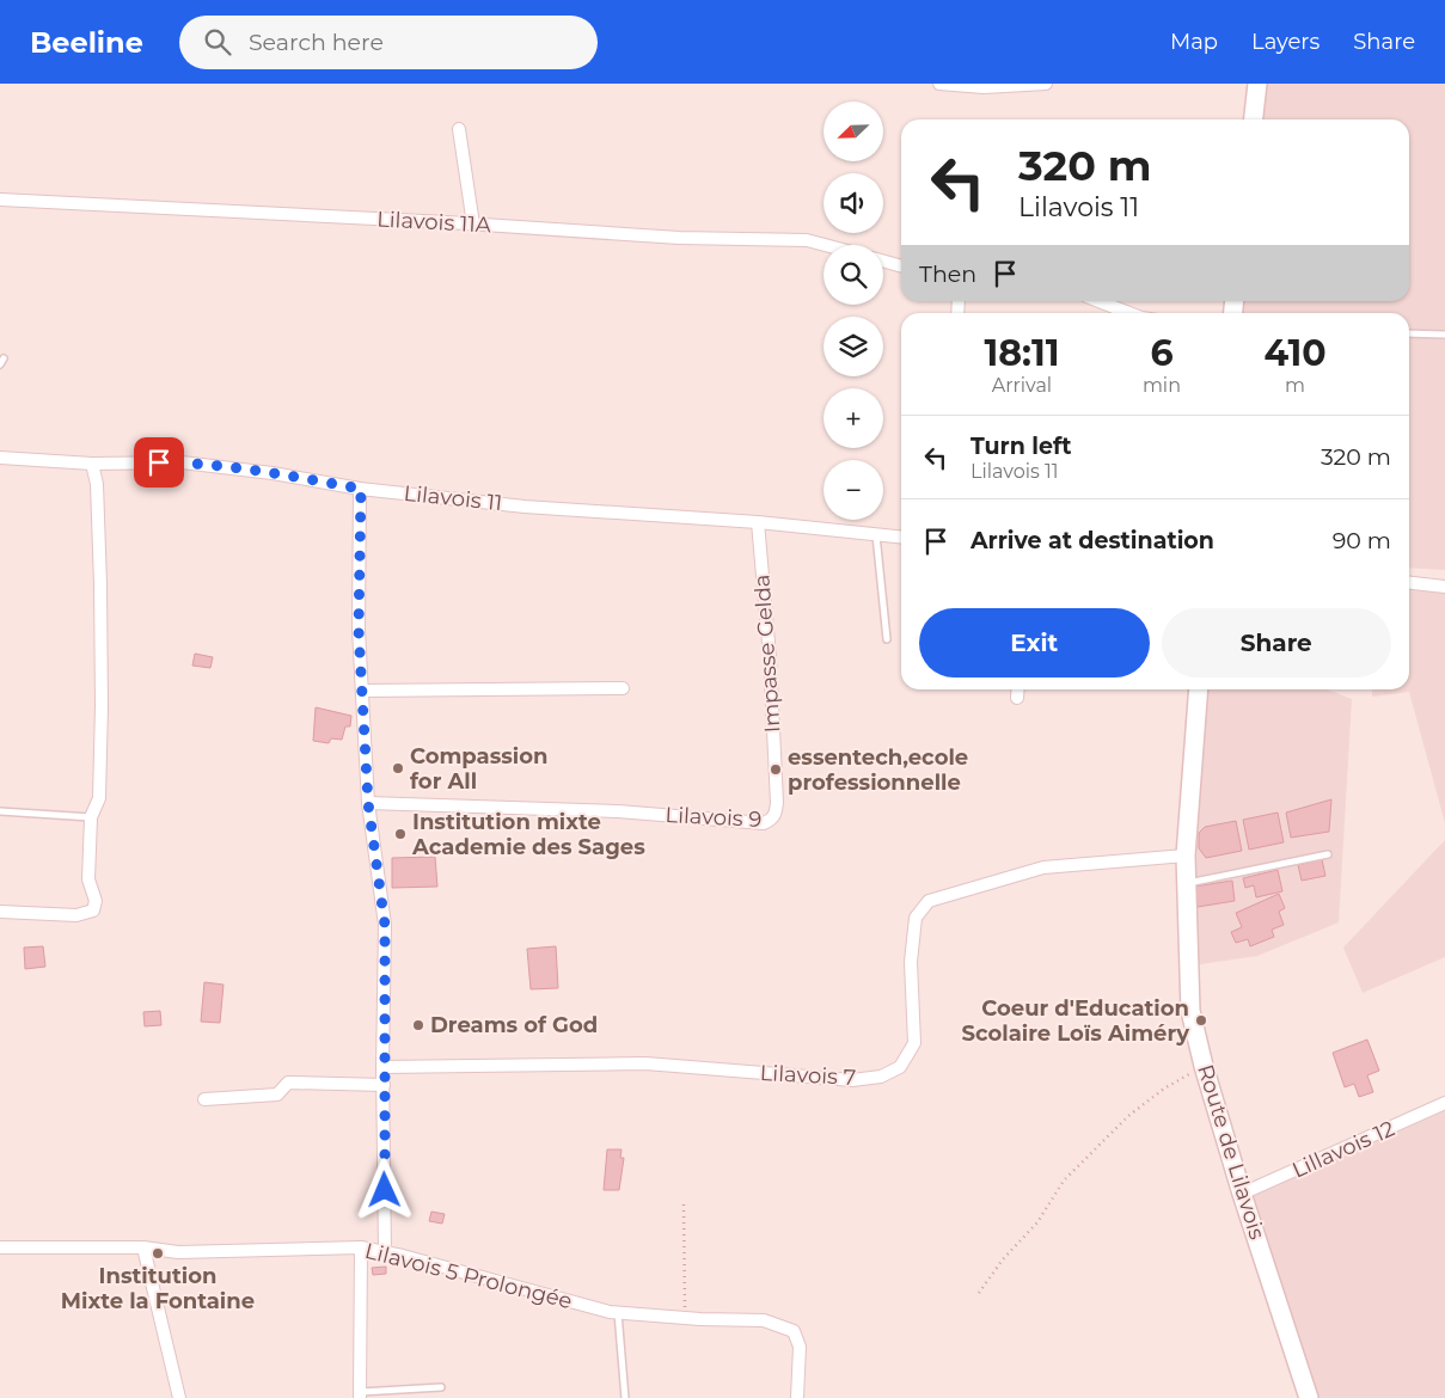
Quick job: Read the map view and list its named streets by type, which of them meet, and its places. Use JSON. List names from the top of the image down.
{
  "streets": {
    "main road": ["Route de Lilavois"],
    "street": [
      "Lilavois 11A",
      "Lilavois 11",
      "Impasse Gelda",
      "Lilavois 9",
      "Lilavois 7",
      "Lillavois 12",
      "Lilavois 5 Prolongée"
    ]
  },
  "crossings": [
    ["Lilavois 11", "Impasse Gelda"],
    ["Impasse Gelda", "Lilavois 9"],
    ["Lilavois 7", "Route de Lilavois"],
    ["Lillavois 12", "Route de Lilavois"]
  ],
  "places": [
    "Compassion for All",
    "essentech,ecole professionnelle",
    "Institution mixte Academie des Sages",
    "Coeur d'Education Scolaire Loïs Aiméry",
    "Dreams of God",
    "Institution Mixte la Fontaine"
  ],
  "north": "bottom left",
  "page": {
    "header": "Beeline",
    "search": "Search here",
    "nav": ["Map", "Layers", "Share"],
    "map_buttons": ["+", "−"],
    "turn": ["320 m", "Lilavois 11"],
    "then": "Then",
    "eta": [
      "18:11",
      "Arrival",
      "6",
      "min",
      "410",
      "m"
    ],
    "list": [
      {
        "name": "Turn left",
        "note": "Lilavois 11",
        "value": "320 m"
      },
      {
        "name": "Arrive at destination",
        "value": "90 m"
      }
    ],
    "buttons": ["Exit", "Share"]
  }
}
